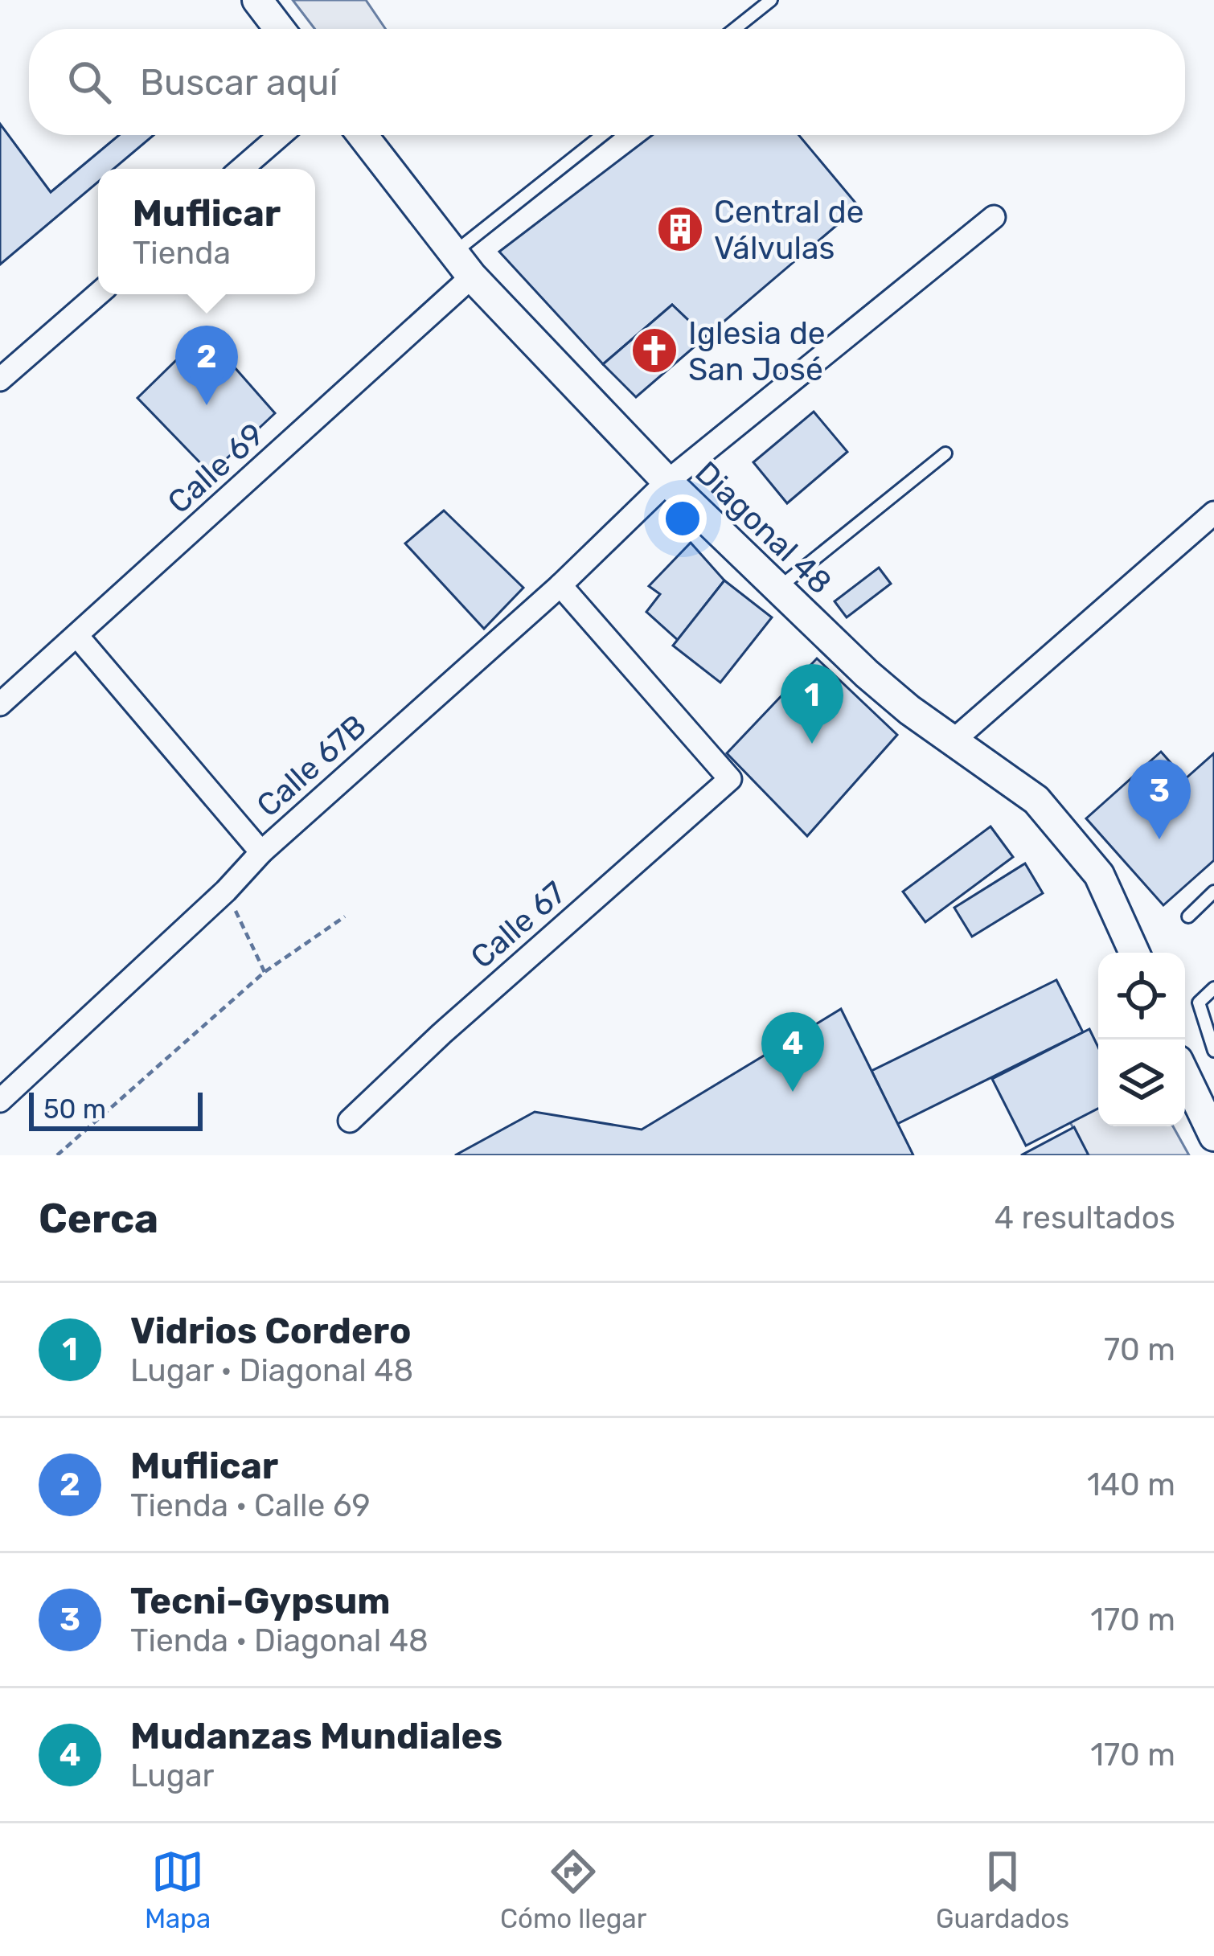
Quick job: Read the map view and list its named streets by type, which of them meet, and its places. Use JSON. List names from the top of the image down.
{
  "streets": {
    "street": [
      "Calle 69",
      "Diagonal 48",
      "Calle 67B",
      "Calle 67"
    ]
  },
  "crossings": [
    ["Calle 69", "Diagonal 48"],
    ["Diagonal 48", "Calle 67B"],
    ["Calle 67B", "Calle 67"]
  ],
  "places": {
    "building": ["Central de Válvulas"],
    "church": ["Iglesia de San José"]
  },
  "scale_bar": "50 m",
  "page": {
    "search": "Buscar aquí",
    "popup": ["Muflicar", "Tienda"],
    "pins": [
      "2",
      "1",
      "3",
      "4"
    ],
    "scale": "50 m",
    "heading": ["Cerca", "4 resultados"],
    "list": [
      {
        "mark": "1",
        "name": "Vidrios Cordero",
        "note": "Lugar · Diagonal 48",
        "value": "70 m"
      },
      {
        "mark": "2",
        "name": "Muflicar",
        "note": "Tienda · Calle 69",
        "value": "140 m"
      },
      {
        "mark": "3",
        "name": "Tecni-Gypsum",
        "note": "Tienda · Diagonal 48",
        "value": "170 m"
      },
      {
        "mark": "4",
        "name": "Mudanzas Mundiales",
        "note": "Lugar",
        "value": "170 m"
      }
    ],
    "nav": ["Mapa", "Cómo llegar", "Guardados"]
  }
}
